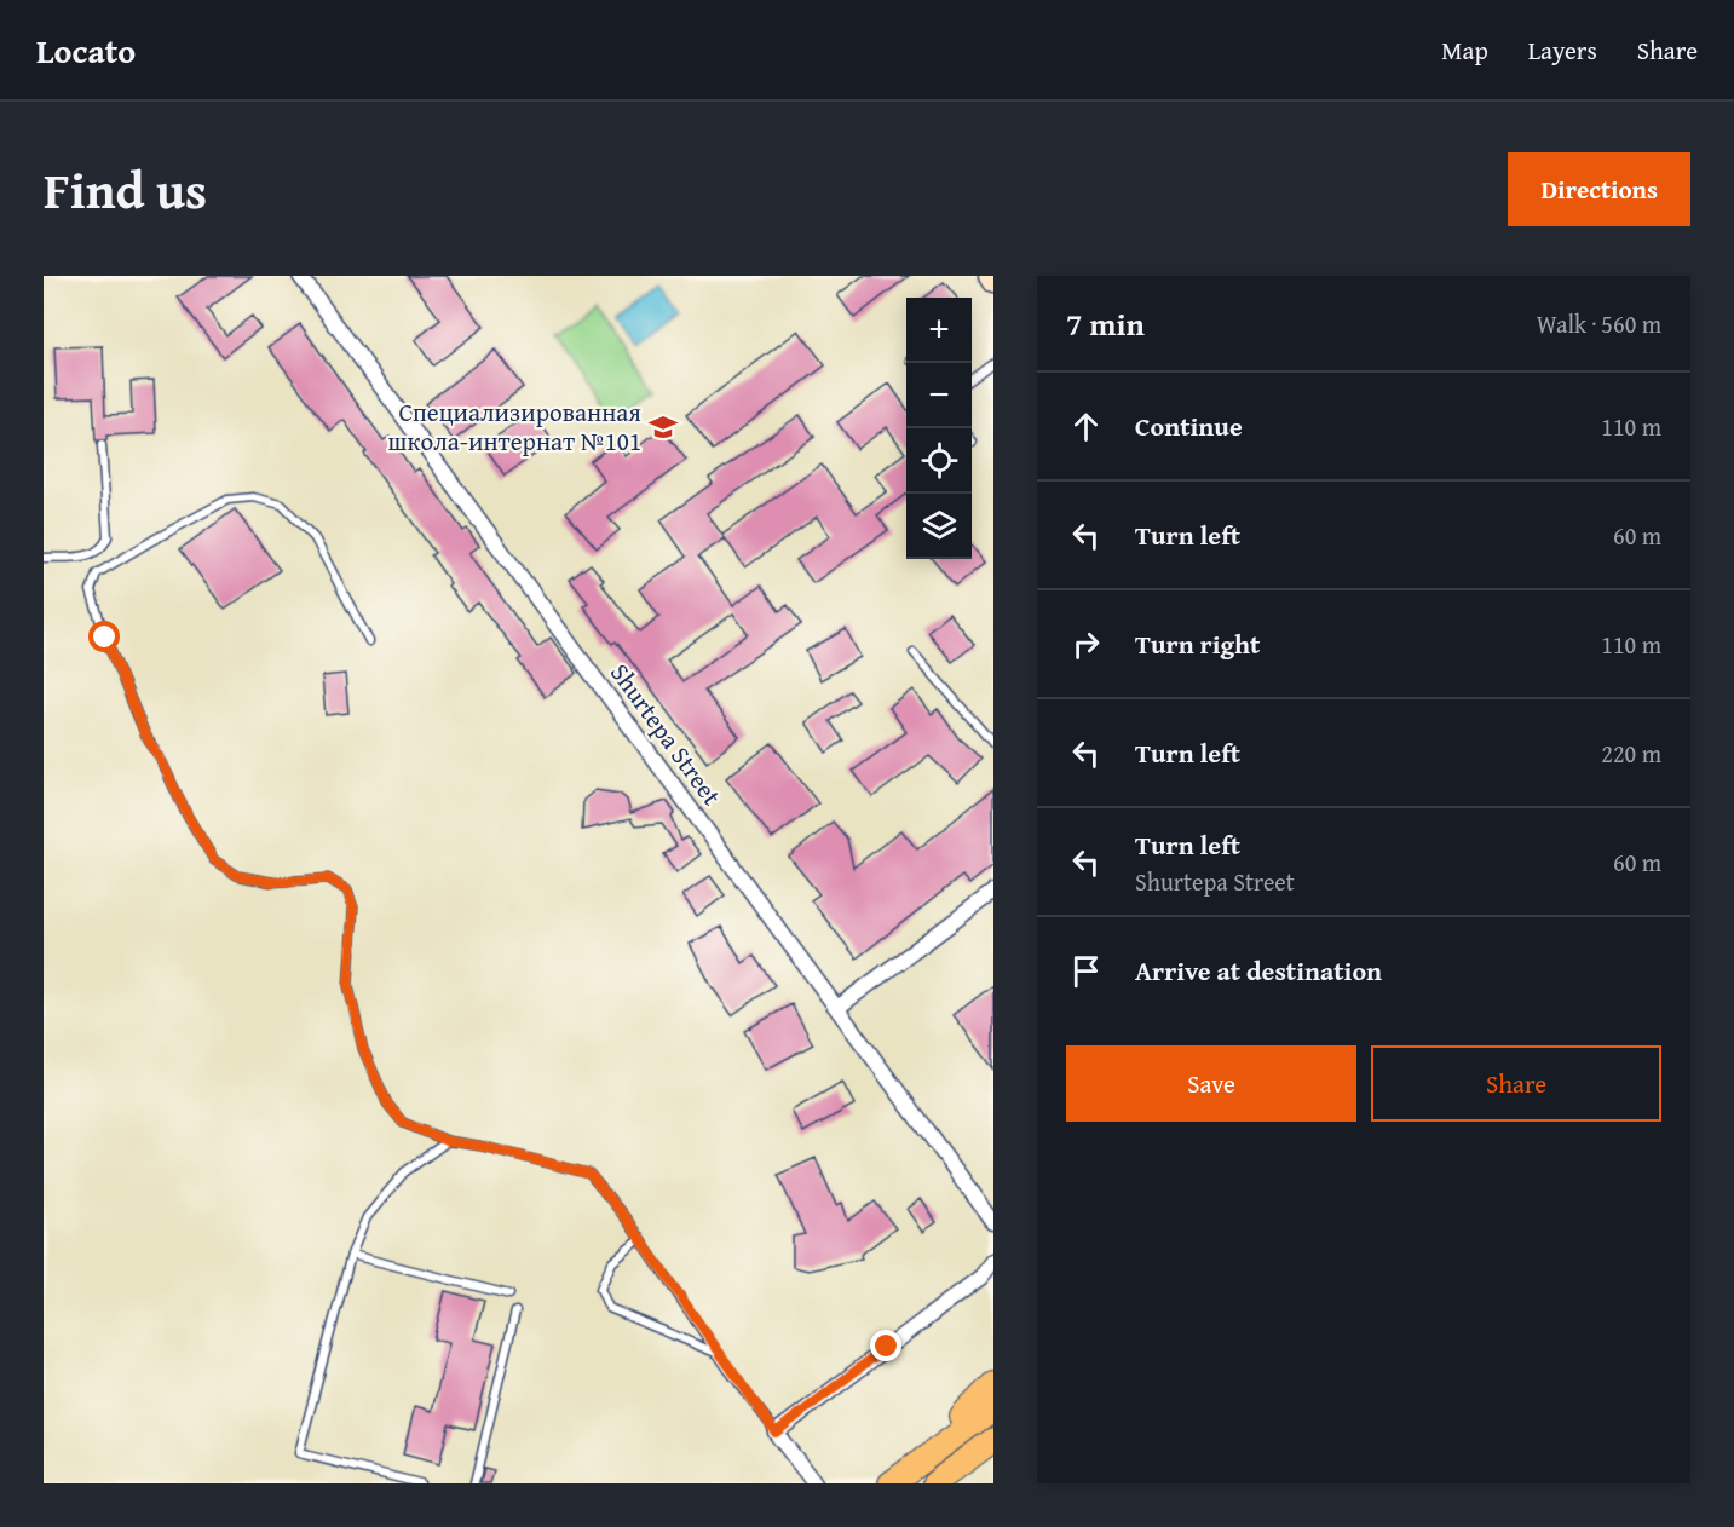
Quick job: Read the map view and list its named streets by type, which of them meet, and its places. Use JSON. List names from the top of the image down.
{
  "streets": {
    "street": ["Shurtepa Street"]
  },
  "places": {
    "school or university": ["Специализированная школа-интернат №101"]
  },
  "page": {
    "header": "Locato",
    "nav": ["Map", "Layers", "Share"],
    "title": "Find us",
    "buttons": [
      "Directions",
      ["Save", "Share"]
    ],
    "heading": ["7 min", "Walk · 560 m"],
    "map_buttons": ["+", "−"],
    "list": [
      ["Continue", "110 m"],
      ["Turn left", "60 m"],
      ["Turn right", "110 m"],
      ["Turn left", "220 m"],
      ["Turn left", "Shurtepa Street", "60 m"],
      "Arrive at destination"
    ]
  }
}
